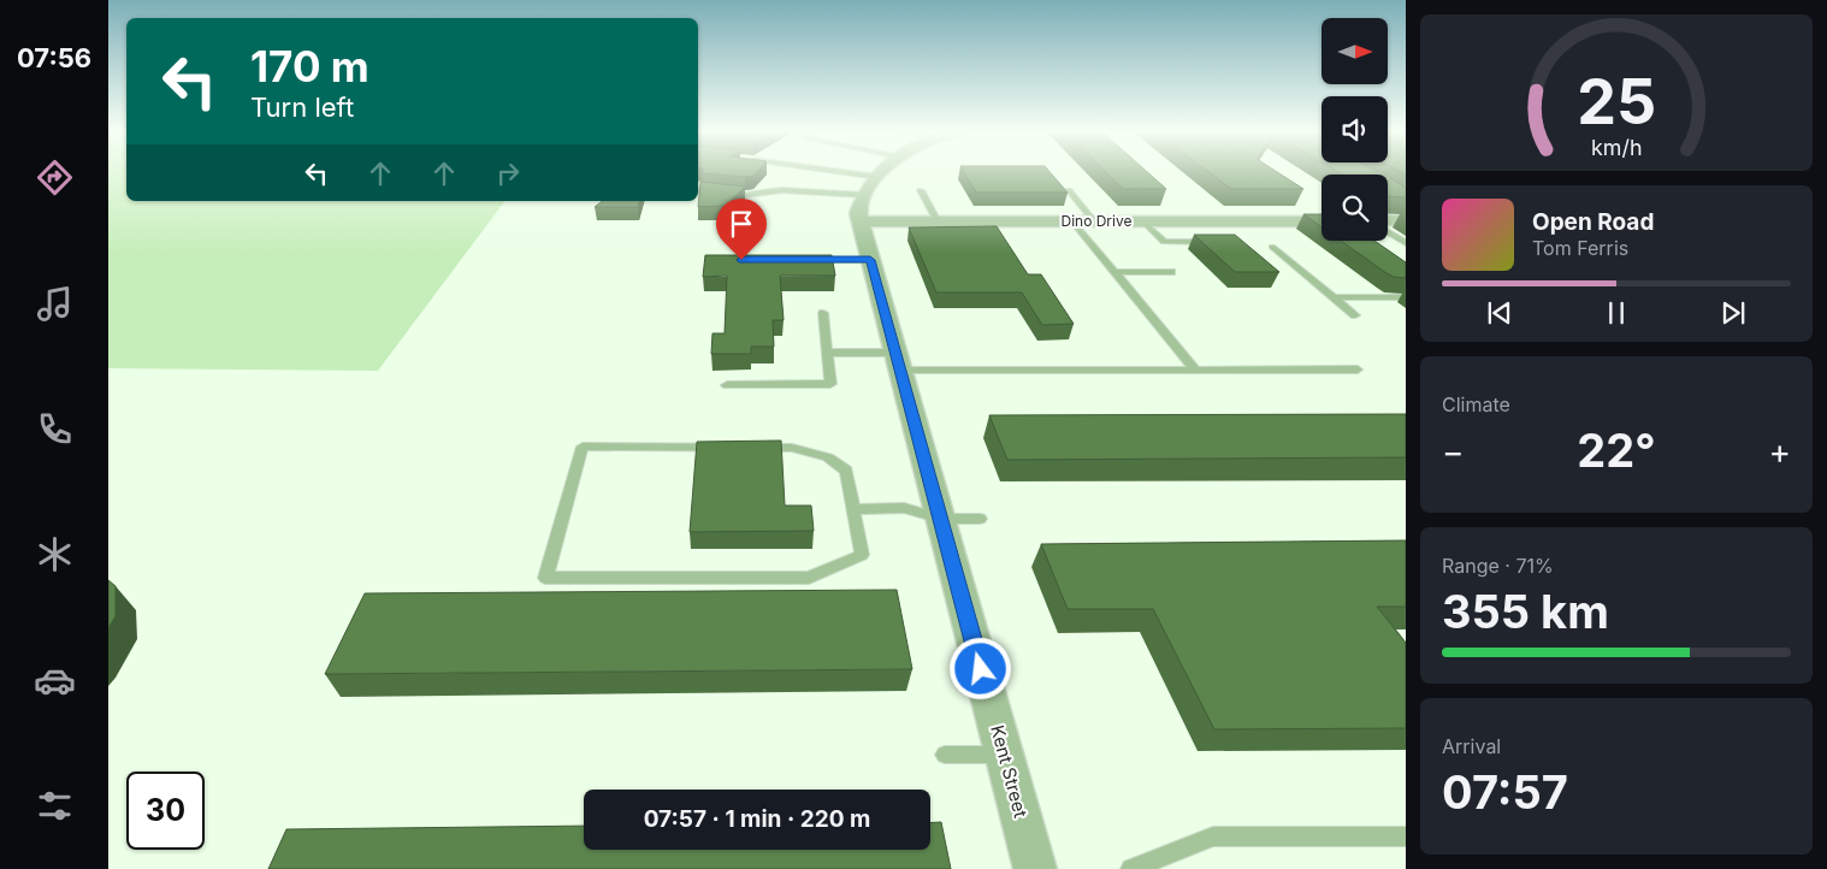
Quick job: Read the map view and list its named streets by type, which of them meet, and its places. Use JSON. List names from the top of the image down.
{
  "streets": {
    "street": ["Dino Drive", "Kent Street"]
  },
  "crossings": [
    ["Dino Drive", "Kent Street"]
  ],
  "north": "right",
  "page": {
    "tabs": "07:56",
    "turn": ["170 m", "Turn left"],
    "song": ["Open Road", "Tom Ferris"],
    "tile": [
      "Climate",
      ["Range · 71%", "355 km"],
      ["Arrival", "07:57"]
    ],
    "heat": ["−", "22°", "+"],
    "limit": "30",
    "trip": "07:57 · 1 min · 220 m",
    "gauge": ["25", "km/h"]
  }
}
